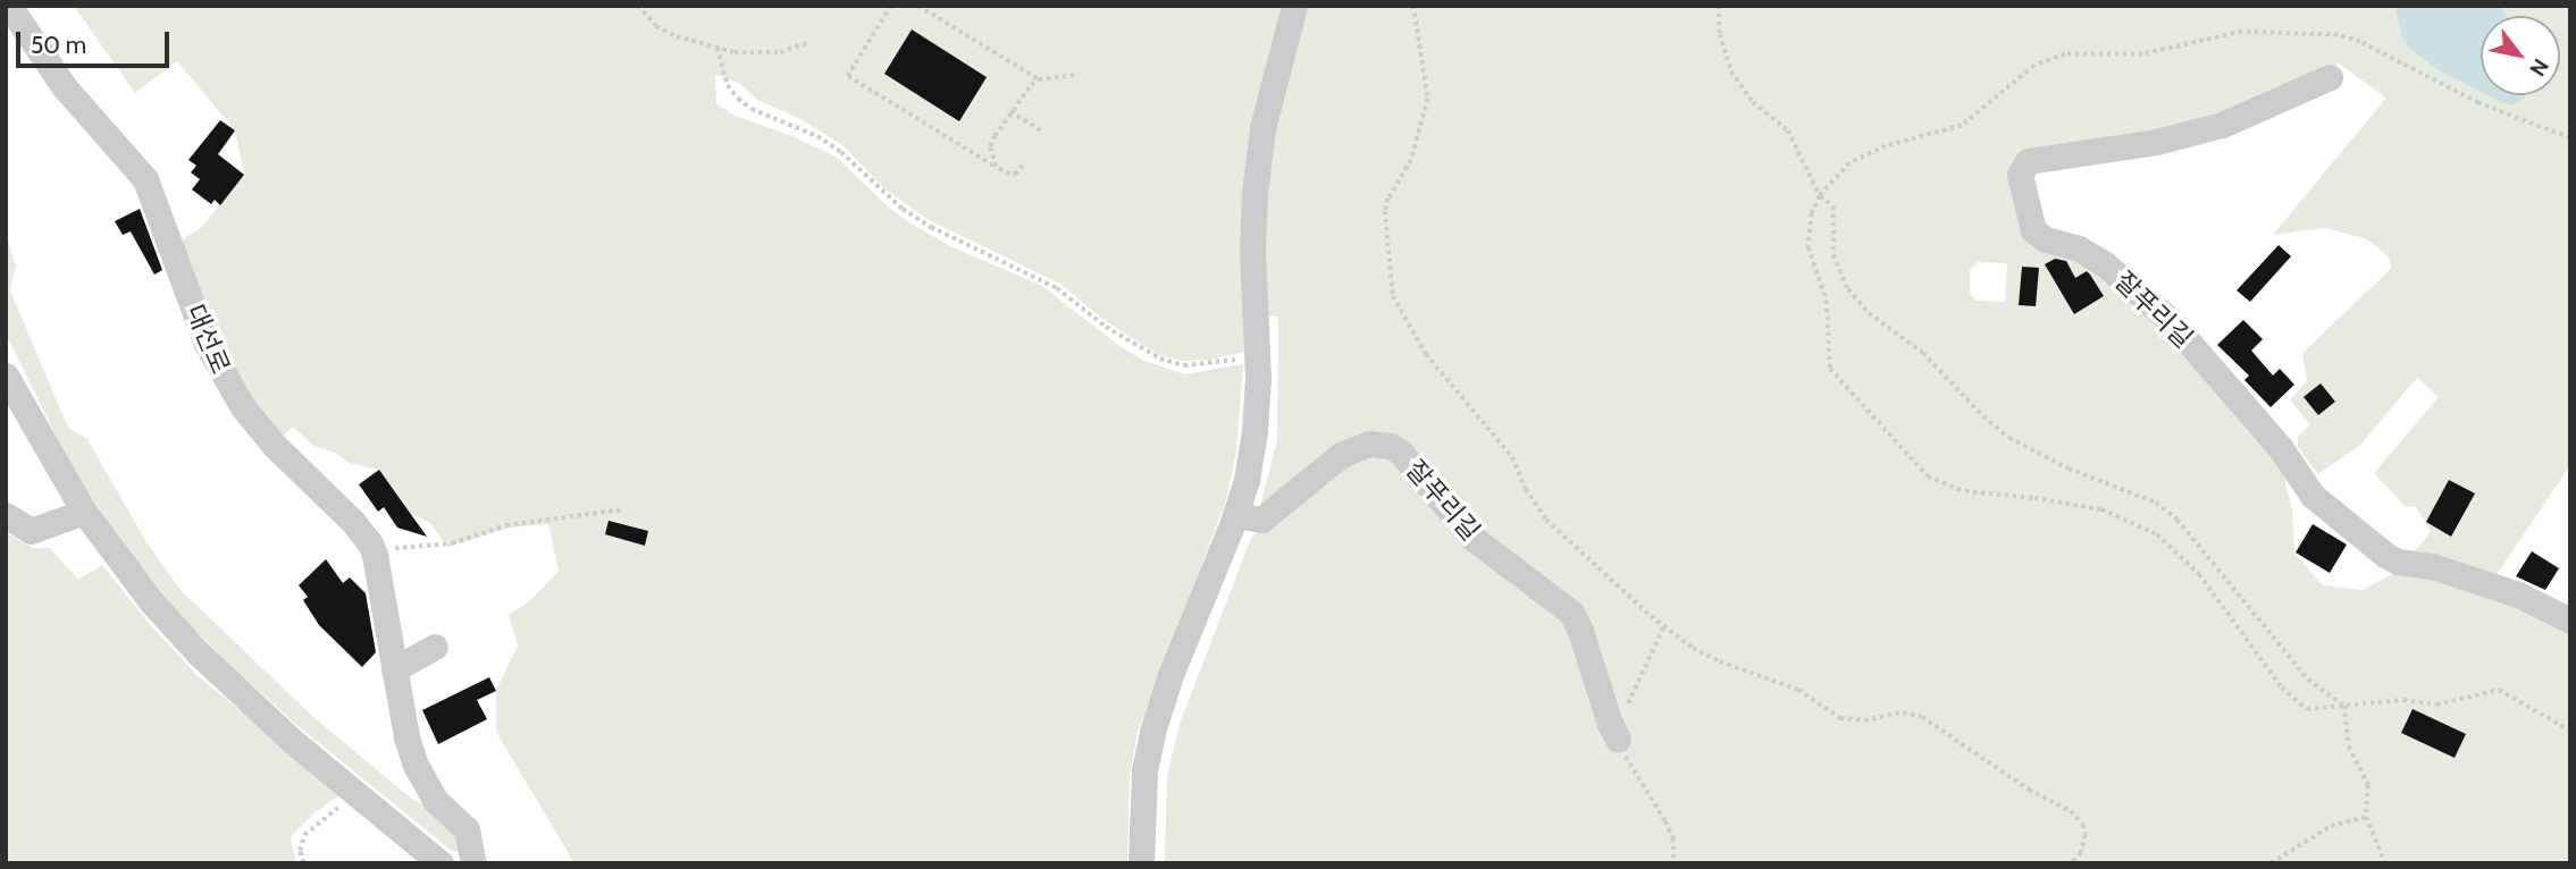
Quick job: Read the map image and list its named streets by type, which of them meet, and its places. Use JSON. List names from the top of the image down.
{
  "streets": {
    "street": ["잘푸리길", "대선로"]
  },
  "scale_bar": "50 m",
  "north": "bottom right"
}
